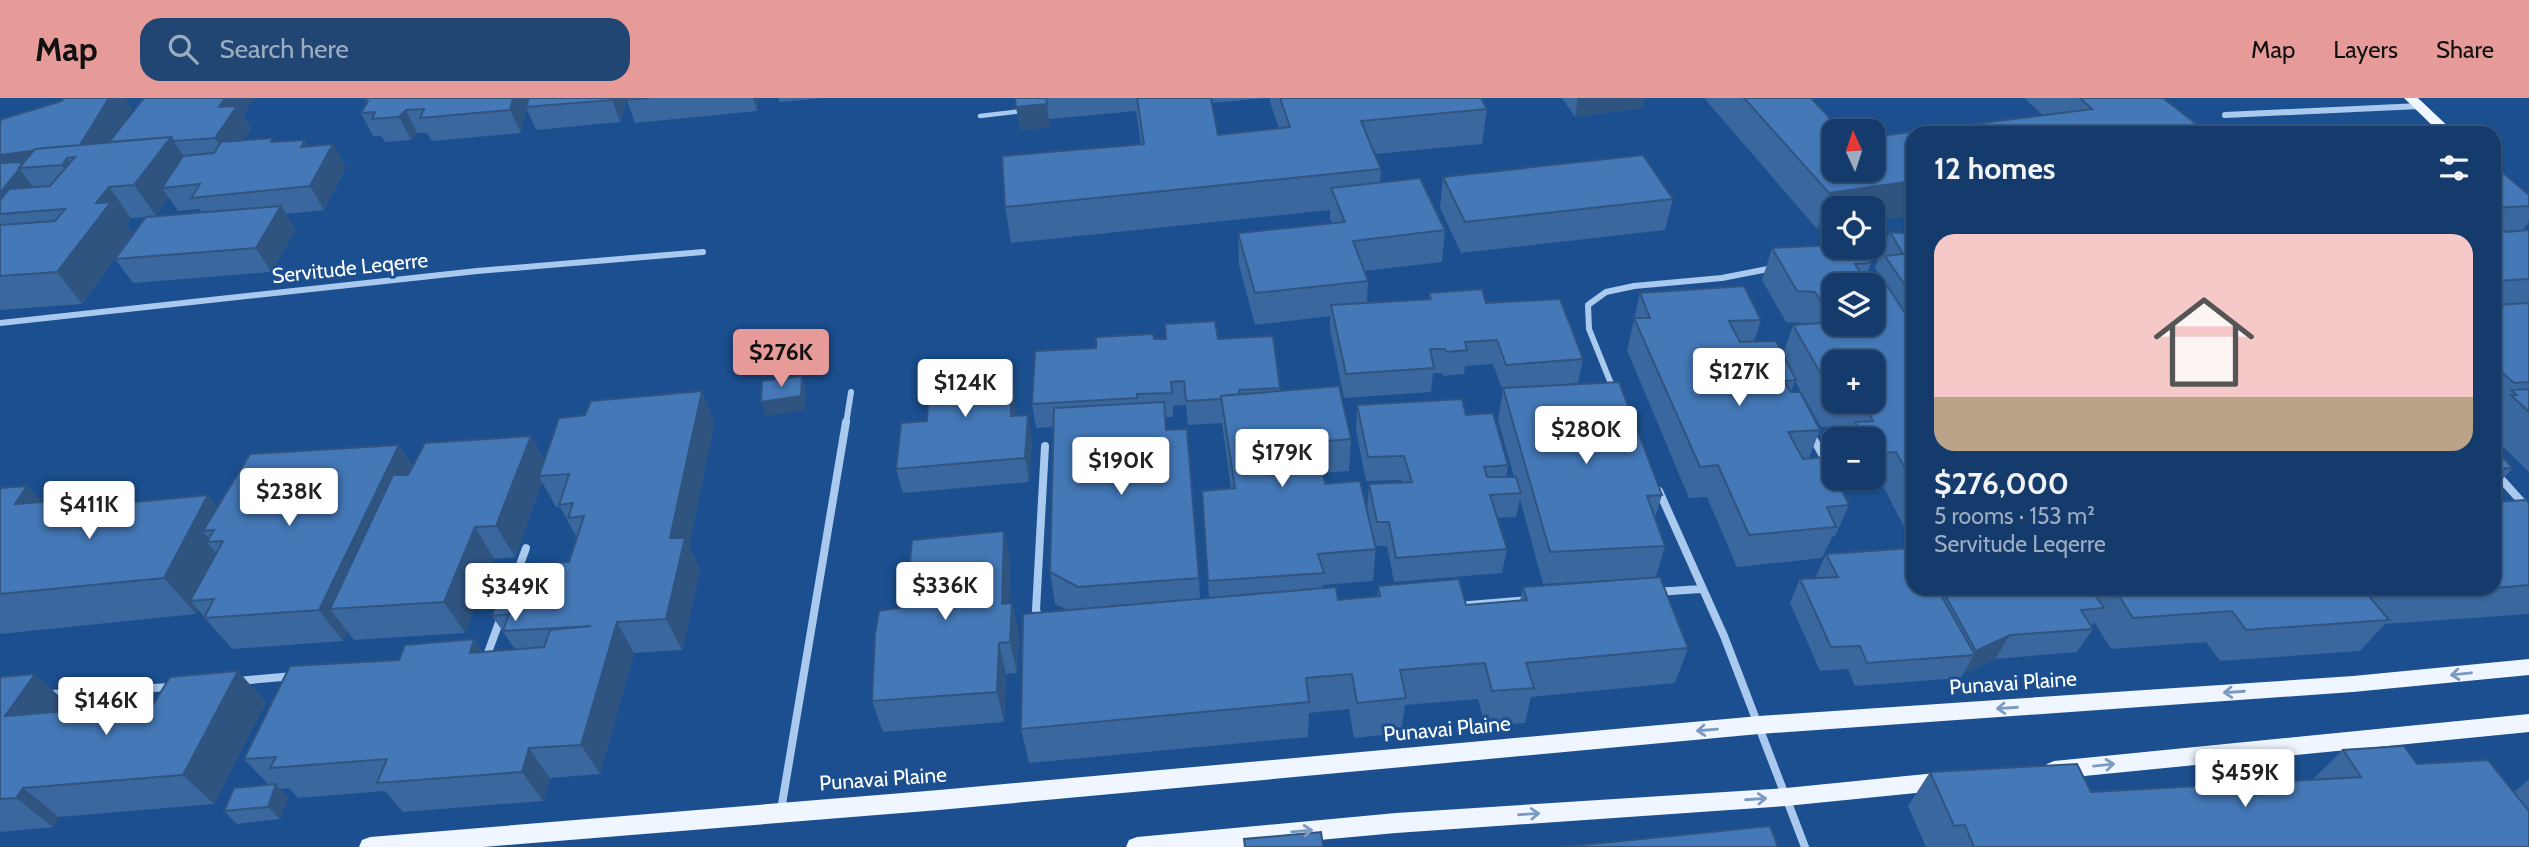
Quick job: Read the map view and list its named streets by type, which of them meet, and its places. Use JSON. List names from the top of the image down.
{
  "streets": {
    "main road": ["Punavai Plaine"],
    "street": ["Servitude Leqerre"]
  },
  "north": "top",
  "page": {
    "header": "Map",
    "search": "Search here",
    "nav": ["Map", "Layers", "Share"],
    "map_buttons": ["+", "−"],
    "heading": "12 homes",
    "list": [
      {
        "name": "$276,000",
        "note": "5 rooms · 153 m² · Servitude Leqerre"
      }
    ],
    "price": [
      "$276K",
      "$127K",
      "$124K",
      "$280K",
      "$179K",
      "$190K",
      "$238K",
      "$411K",
      "$336K",
      "$349K",
      "$146K",
      "$459K"
    ]
  }
}
